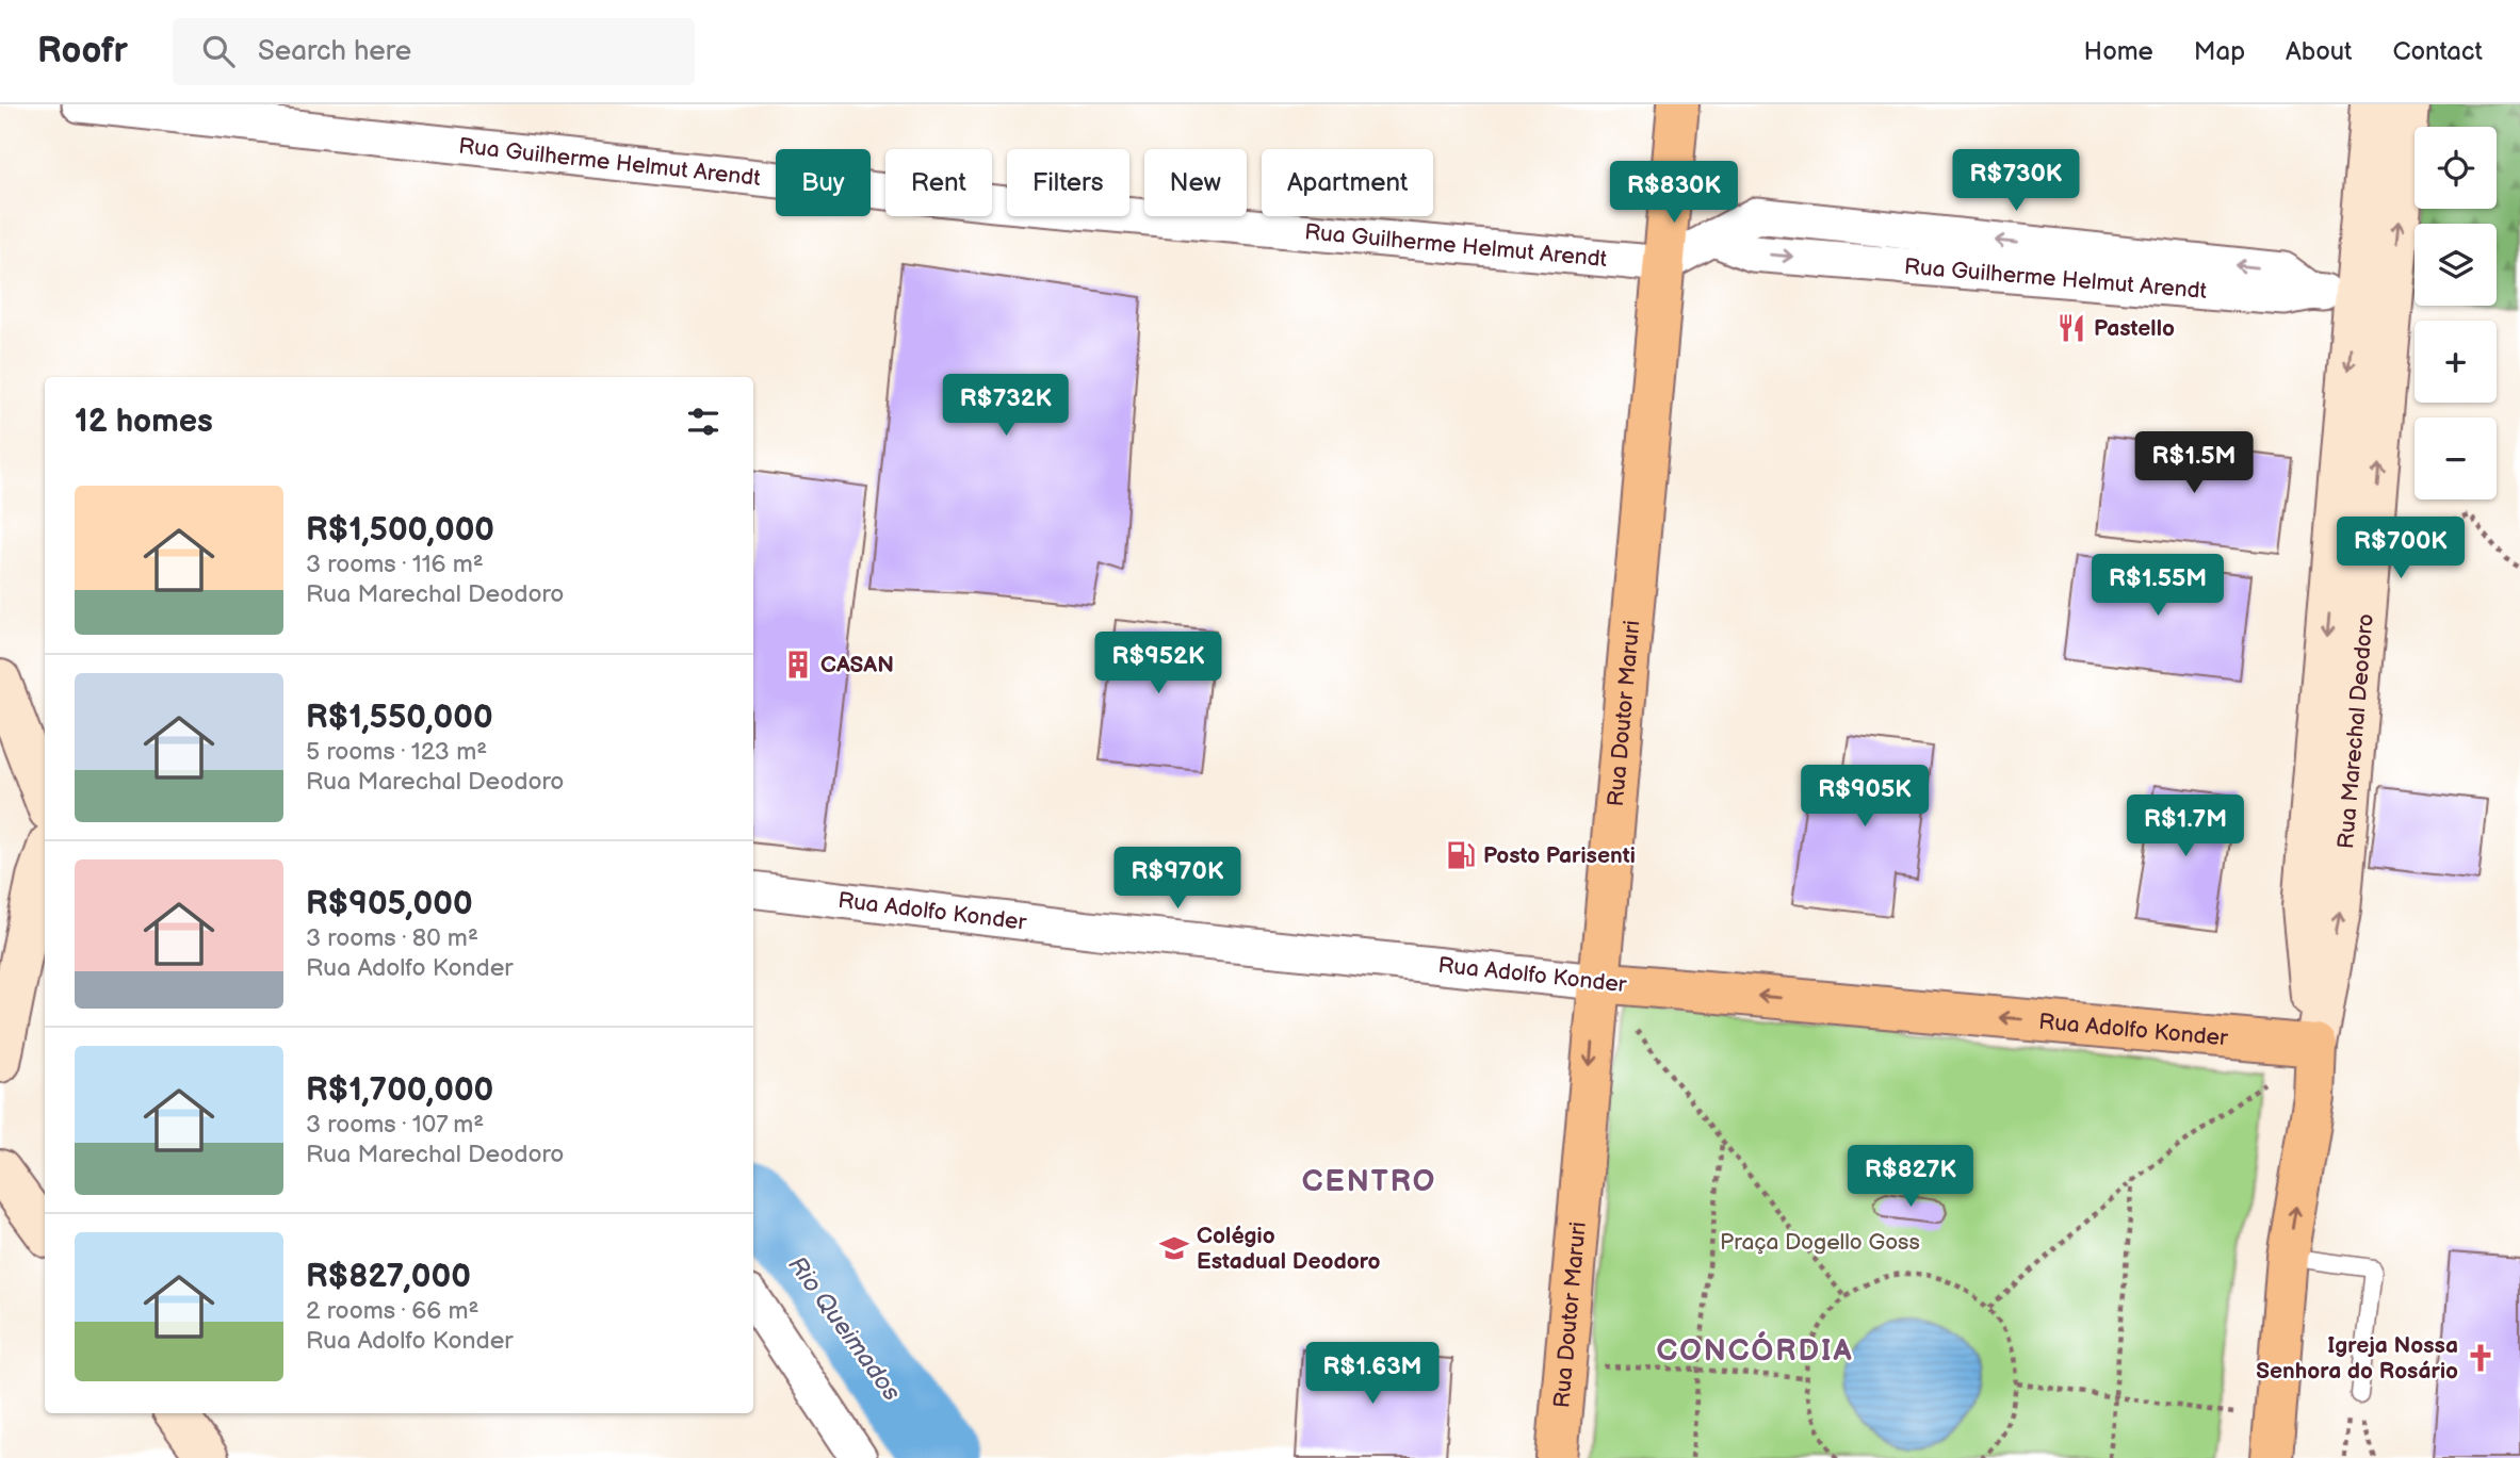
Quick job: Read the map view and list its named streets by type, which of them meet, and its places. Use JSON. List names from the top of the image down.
{
  "streets": {
    "main road": ["Rua Doutor Maruri", "Rua Marechal Deodoro", "Rua Adolfo Konder"],
    "street": ["Rua Guilherme Helmut Arendt"]
  },
  "crossings": [
    ["Rua Guilherme Helmut Arendt", "Rua Doutor Maruri"],
    ["Rua Guilherme Helmut Arendt", "Rua Marechal Deodoro"],
    ["Rua Doutor Maruri", "Rua Adolfo Konder"],
    ["Rua Marechal Deodoro", "Rua Adolfo Konder"]
  ],
  "one_way": ["Rua Adolfo Konder"],
  "districts": ["CENTRO", "CONCÓRDIA"],
  "water": ["Rio Queimados"],
  "parks": ["Praça Dogello Goss"],
  "places": {
    "restaurant": ["Pastello"],
    "building": ["CASAN"],
    "fuel station": ["Posto Parisenti"],
    "school or university": ["Colégio Estadual Deodoro"],
    "church": ["Igreja Nossa Senhora do Rosário"]
  },
  "page": {
    "header": "Roofr",
    "search": "Search here",
    "nav": [
      "Home",
      "Map",
      "About",
      "Contact"
    ],
    "map_buttons": ["+", "−"],
    "price": [
      "R$730K",
      "R$830K",
      "R$732K",
      "R$1.5M",
      "R$700K",
      "R$1.55M",
      "R$952K",
      "R$905K",
      "R$1.7M",
      "R$970K",
      "R$827K",
      "R$1.63M"
    ],
    "chip": [
      "Buy",
      "Rent",
      "Filters",
      "New",
      "Apartment"
    ],
    "heading": "12 homes",
    "list": [
      {
        "name": "R$1,500,000",
        "note": "3 rooms · 116 m² · Rua Marechal Deodoro"
      },
      {
        "name": "R$1,550,000",
        "note": "5 rooms · 123 m² · Rua Marechal Deodoro"
      },
      {
        "name": "R$905,000",
        "note": "3 rooms · 80 m² · Rua Adolfo Konder"
      },
      {
        "name": "R$1,700,000",
        "note": "3 rooms · 107 m² · Rua Marechal Deodoro"
      },
      {
        "name": "R$827,000",
        "note": "2 rooms · 66 m² · Rua Adolfo Konder"
      }
    ]
  }
}
